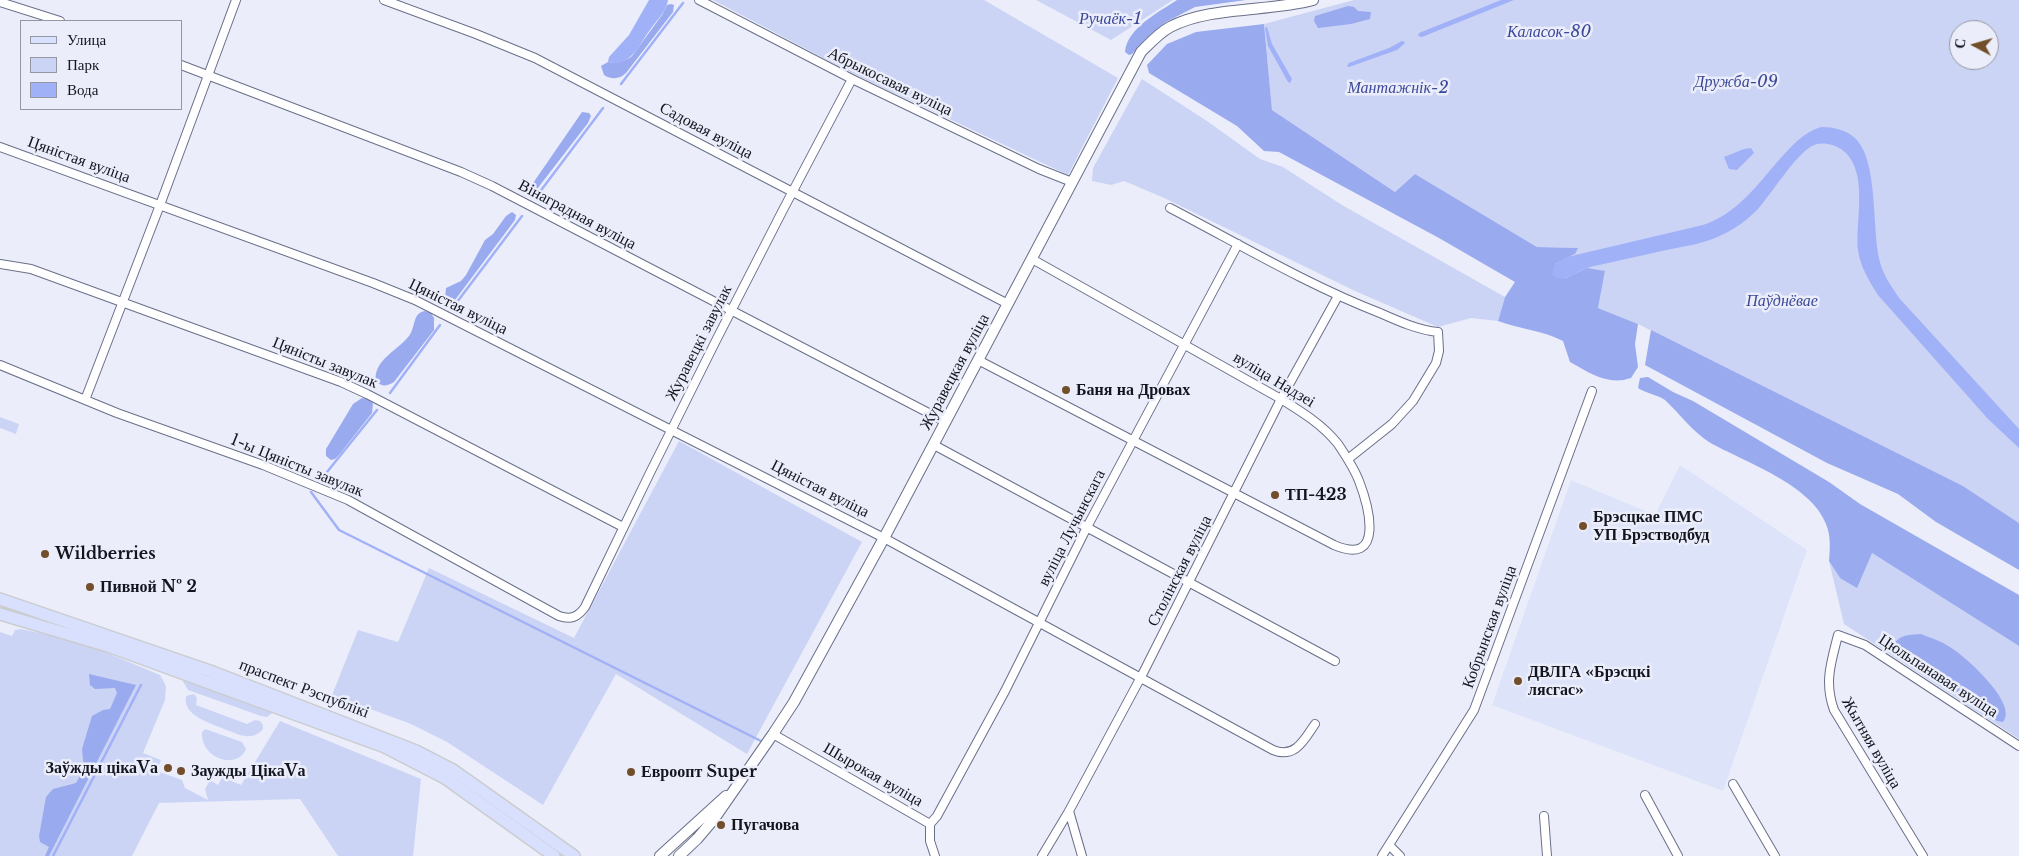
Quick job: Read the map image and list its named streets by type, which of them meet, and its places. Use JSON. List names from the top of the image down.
{
  "streets": {
    "main road": ["праспект Рэспублікі"],
    "street": [
      "Абрыкосавая вуліца",
      "Садовая вуліца",
      "Цяністая вуліца",
      "Вінаградная вуліца",
      "Журавецкі завулак",
      "Цяністы завулак",
      "Журавецкая вуліца",
      "вуліца Надзеі",
      "1-ы Цяністы завулак",
      "вуліца Лучынскага",
      "Столінская вуліца",
      "Кобрынская вуліца",
      "Цюльпанавая вуліца",
      "Жытняя вуліца",
      "Шырокая вуліца"
    ]
  },
  "crossings": [
    ["Абрыкосавая вуліца", "Журавецкі завулак"],
    ["Абрыкосавая вуліца", "Журавецкая вуліца"],
    ["Садовая вуліца", "Журавецкі завулак"],
    ["Садовая вуліца", "Журавецкая вуліца"],
    ["Цяністая вуліца", "Журавецкі завулак"],
    ["Цяністая вуліца", "Журавецкая вуліца"],
    ["Цяністая вуліца", "вуліца Лучынскага"],
    ["Цяністая вуліца", "Столінская вуліца"],
    ["Вінаградная вуліца", "Журавецкі завулак"],
    ["Вінаградная вуліца", "Журавецкая вуліца"],
    ["Журавецкі завулак", "Цяністы завулак"],
    ["Журавецкі завулак", "1-ы Цяністы завулак"],
    ["Журавецкая вуліца", "вуліца Надзеі"],
    ["Журавецкая вуліца", "Шырокая вуліца"],
    ["вуліца Надзеі", "вуліца Лучынскага"],
    ["вуліца Надзеі", "Столінская вуліца"],
    ["вуліца Лучынскага", "Шырокая вуліца"],
    ["Цюльпанавая вуліца", "Жытняя вуліца"]
  ],
  "parks": [
    "Ручаёк-1",
    "Каласок-80",
    "Дружба-09",
    "Мантажнік-2",
    "Паўднёвае"
  ],
  "places": [
    "Баня на Дровах",
    "ТП-423",
    "Брэсцкае ПМС УП Брэстводбуд",
    "Wildberries",
    "Пивной № 2",
    "ДВЛГА «Брэсцкі лясгас»",
    "Заўжды цікаVа",
    "Заужды ЦікаVа",
    "Евроопт Super",
    "Пугачова"
  ],
  "legend": ["Улица", "Парк", "Вода"],
  "north": "left"
}
